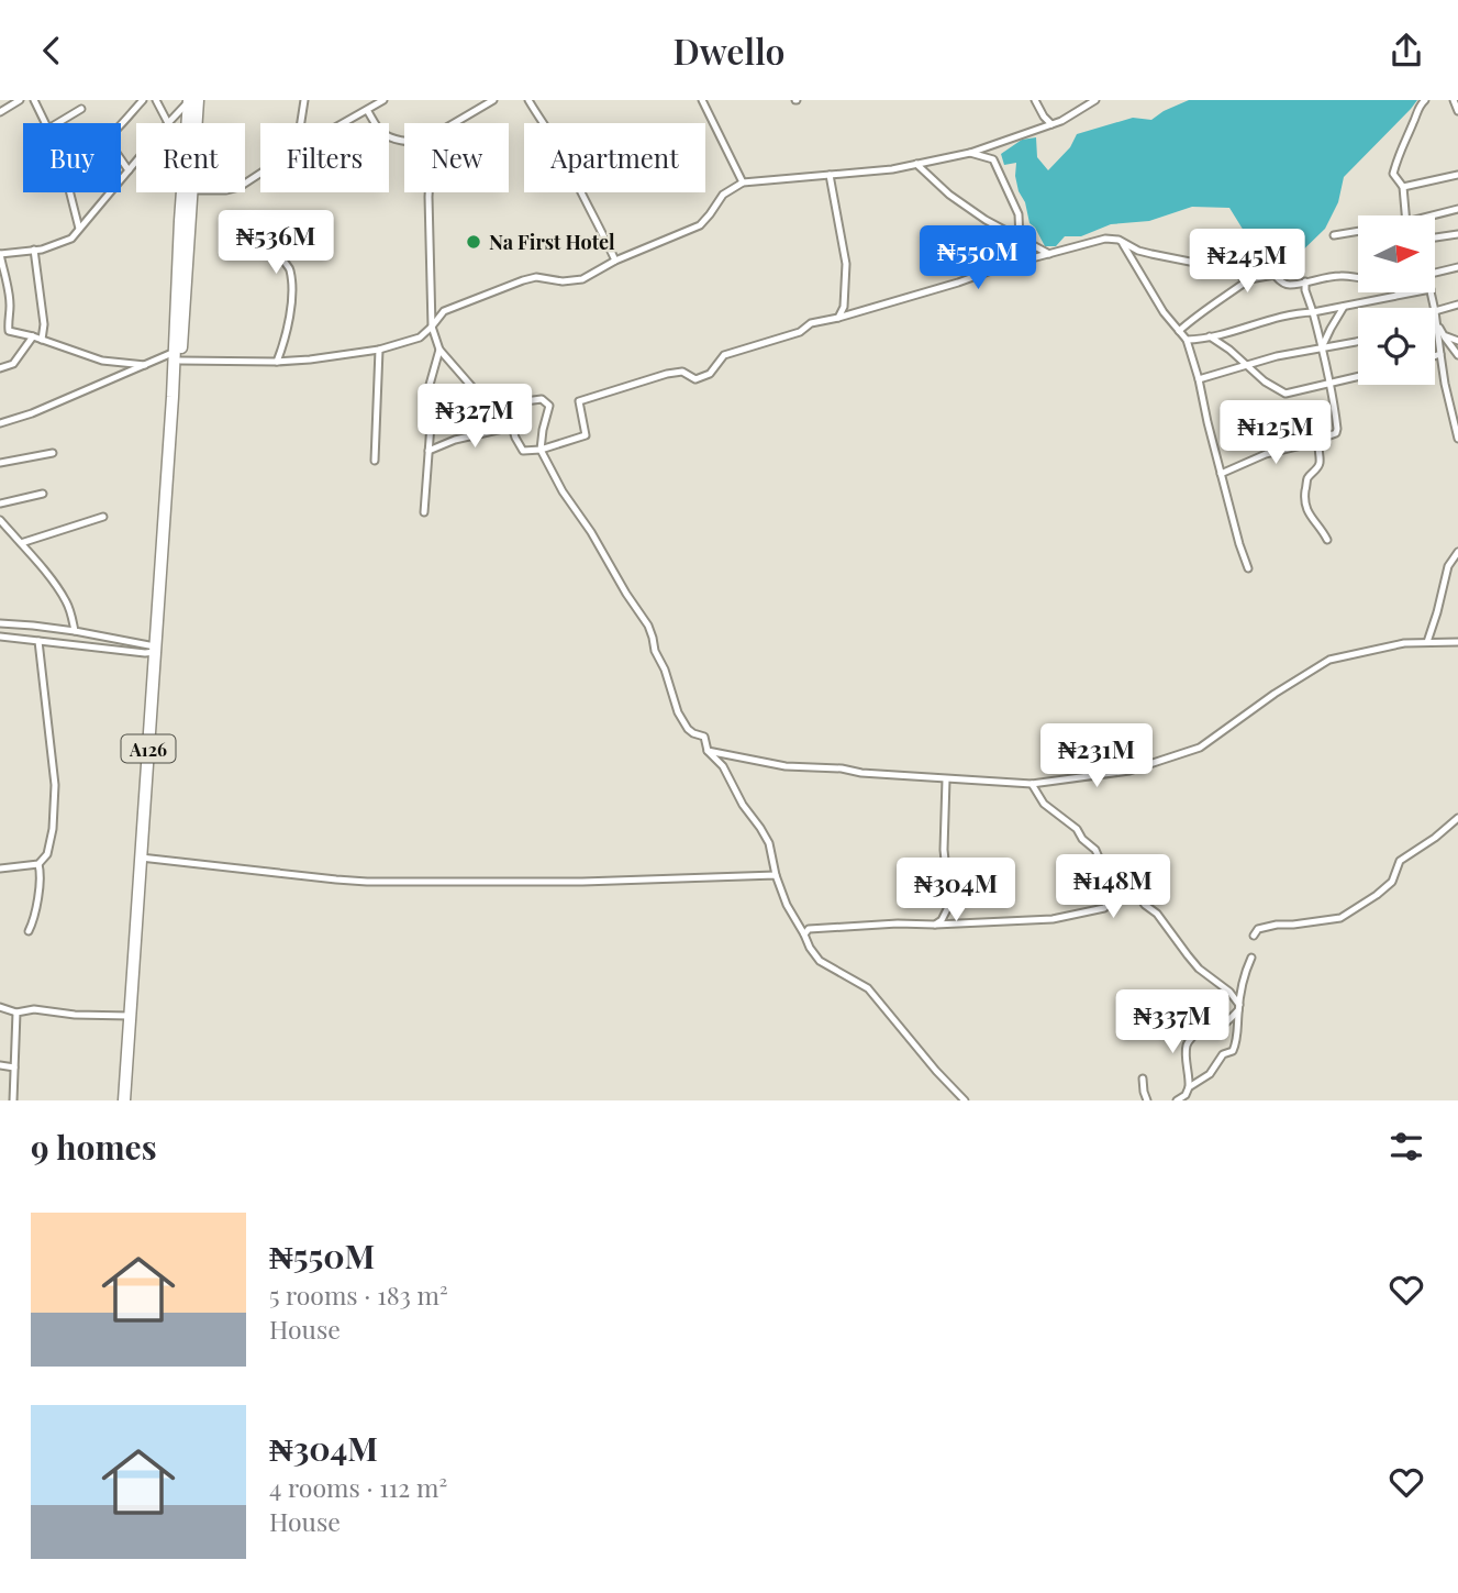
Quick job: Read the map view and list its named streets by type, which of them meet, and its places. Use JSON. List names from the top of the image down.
{
  "streets": {
    "highway": ["A126"]
  },
  "places": ["Na First Hotel"],
  "north": "right",
  "page": {
    "header": "Dwello",
    "chip": [
      "Buy",
      "Rent",
      "Filters",
      "New",
      "Apartment"
    ],
    "price": [
      "₦536M",
      "₦550M",
      "₦245M",
      "₦327M",
      "₦125M",
      "₦231M",
      "₦148M",
      "₦304M",
      "₦337M"
    ],
    "heading": "9 homes",
    "list": [
      {
        "name": "₦550M",
        "note": "5 rooms · 183 m² · House"
      },
      {
        "name": "₦304M",
        "note": "4 rooms · 112 m² · House"
      }
    ]
  }
}
